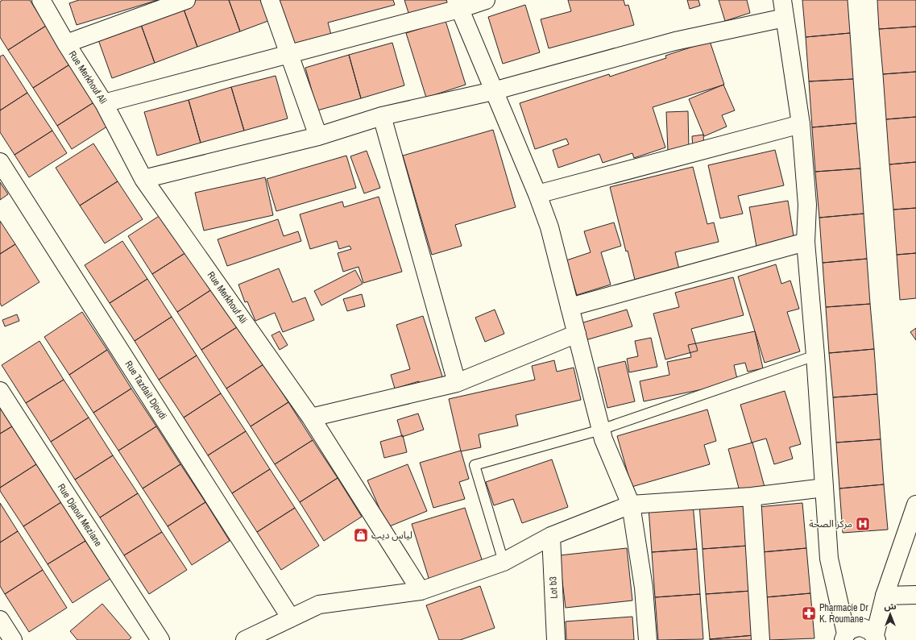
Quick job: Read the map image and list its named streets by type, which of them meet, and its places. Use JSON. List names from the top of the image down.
{
  "streets": {
    "street": [
      "Rue Merkhouf Ali",
      "Rue Tazdait Djoudi",
      "Rue Djaout Meziane",
      "Lot b3"
    ]
  },
  "places": {
    "hospital": ["مركز الصحة"],
    "shop": ["لياس ديب"],
    "pharmacy": ["Pharmacie Dr K. Roumane"]
  },
  "north": "top"
}
